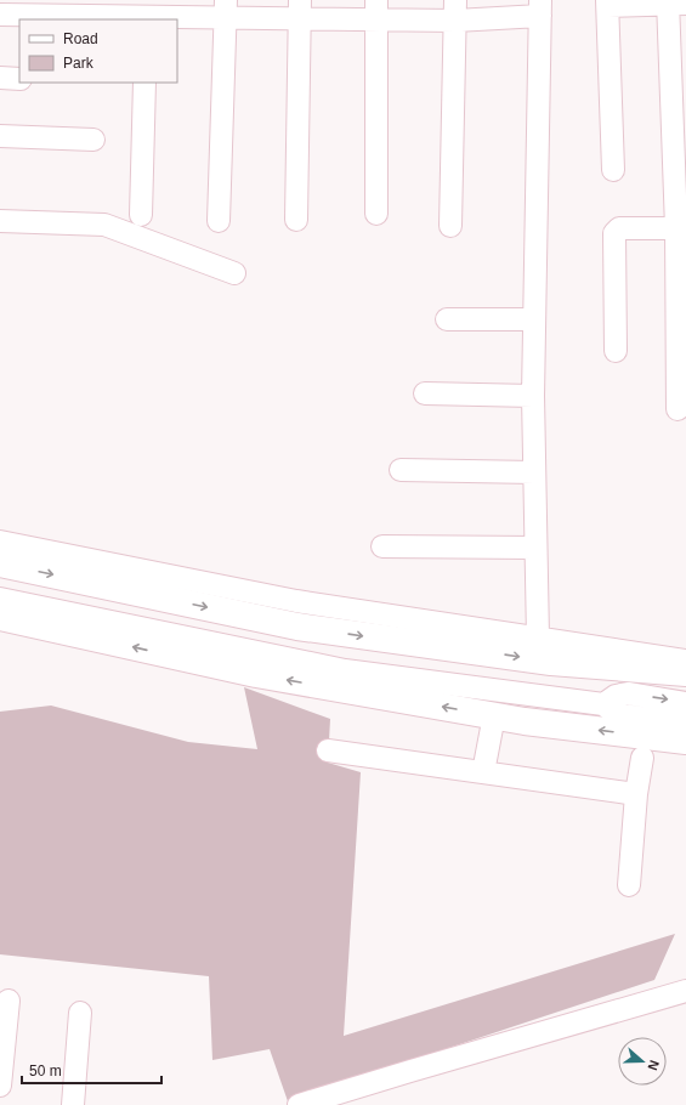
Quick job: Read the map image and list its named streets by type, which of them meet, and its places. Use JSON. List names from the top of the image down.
{
  "legend": ["Road", "Park"],
  "scale_bar": "50 m",
  "north": "right"
}
